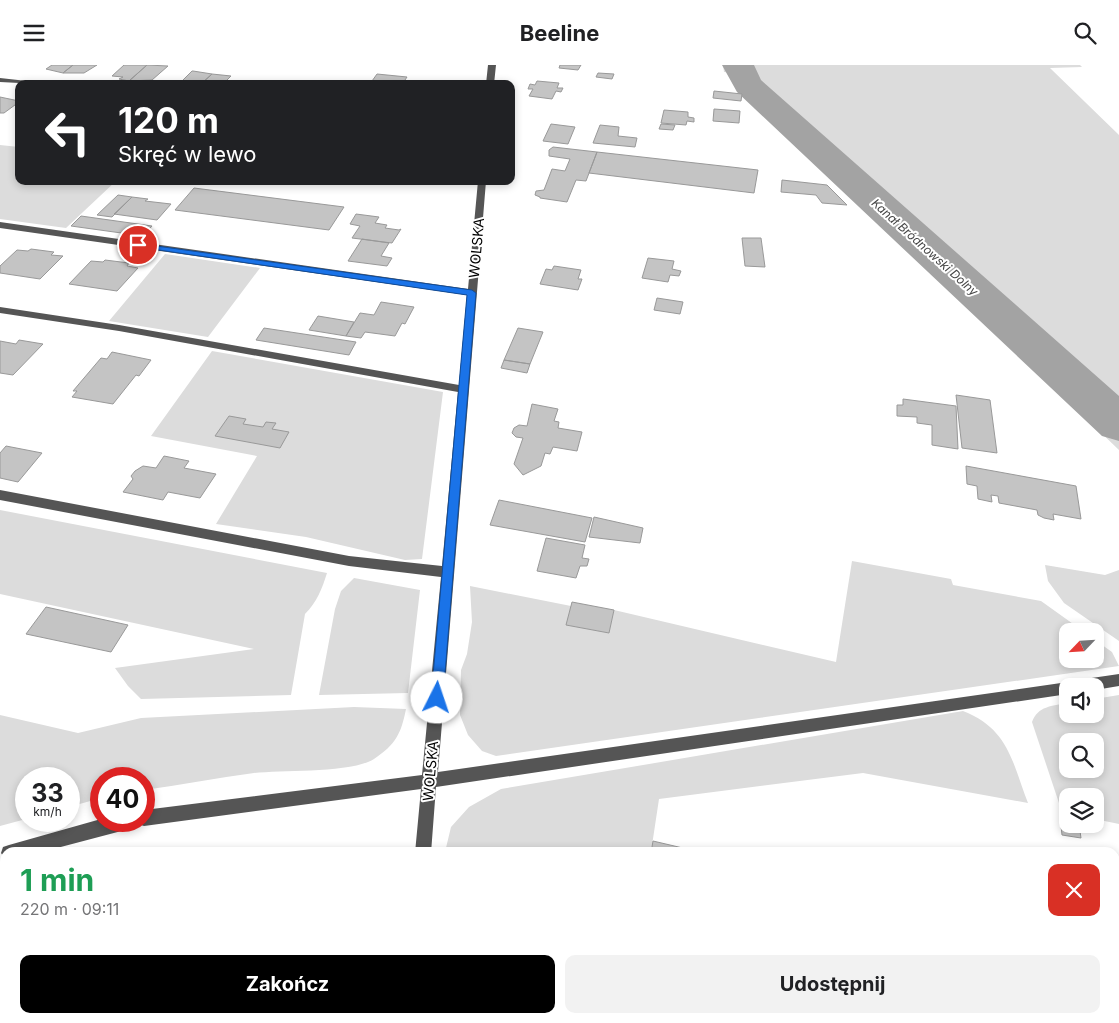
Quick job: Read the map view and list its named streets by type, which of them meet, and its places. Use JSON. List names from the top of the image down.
{
  "streets": {
    "street": ["WOLSKA"]
  },
  "water": ["Kanał Bródnowski Dolny"],
  "north": "bottom left",
  "page": {
    "header": "Beeline",
    "turn": ["120 m", "Skręć w lewo"],
    "speed": "33 km/h",
    "limit": "40",
    "heading": ["1 min", "220 m · 09:11"],
    "buttons": ["Zakończ", "Udostępnij"]
  }
}
